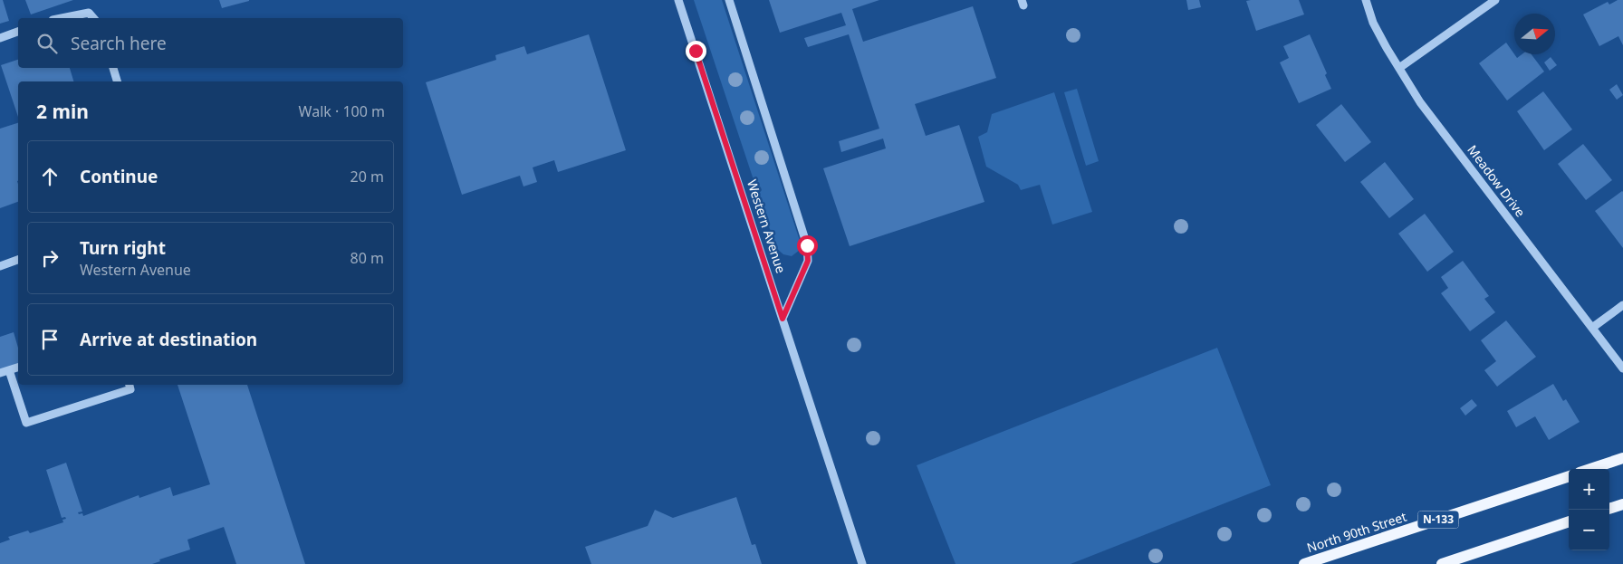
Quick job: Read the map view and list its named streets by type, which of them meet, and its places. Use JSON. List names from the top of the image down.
{
  "streets": {
    "main road": ["N-133", "North 90th Street"],
    "street": ["Meadow Drive", "Western Avenue"]
  },
  "north": "right",
  "page": {
    "search": "Search here",
    "heading": ["2 min", "Walk · 100 m"],
    "list": [
      ["Continue", "20 m"],
      ["Turn right", "Western Avenue", "80 m"],
      "Arrive at destination"
    ],
    "map_buttons": ["+", "−"]
  }
}
